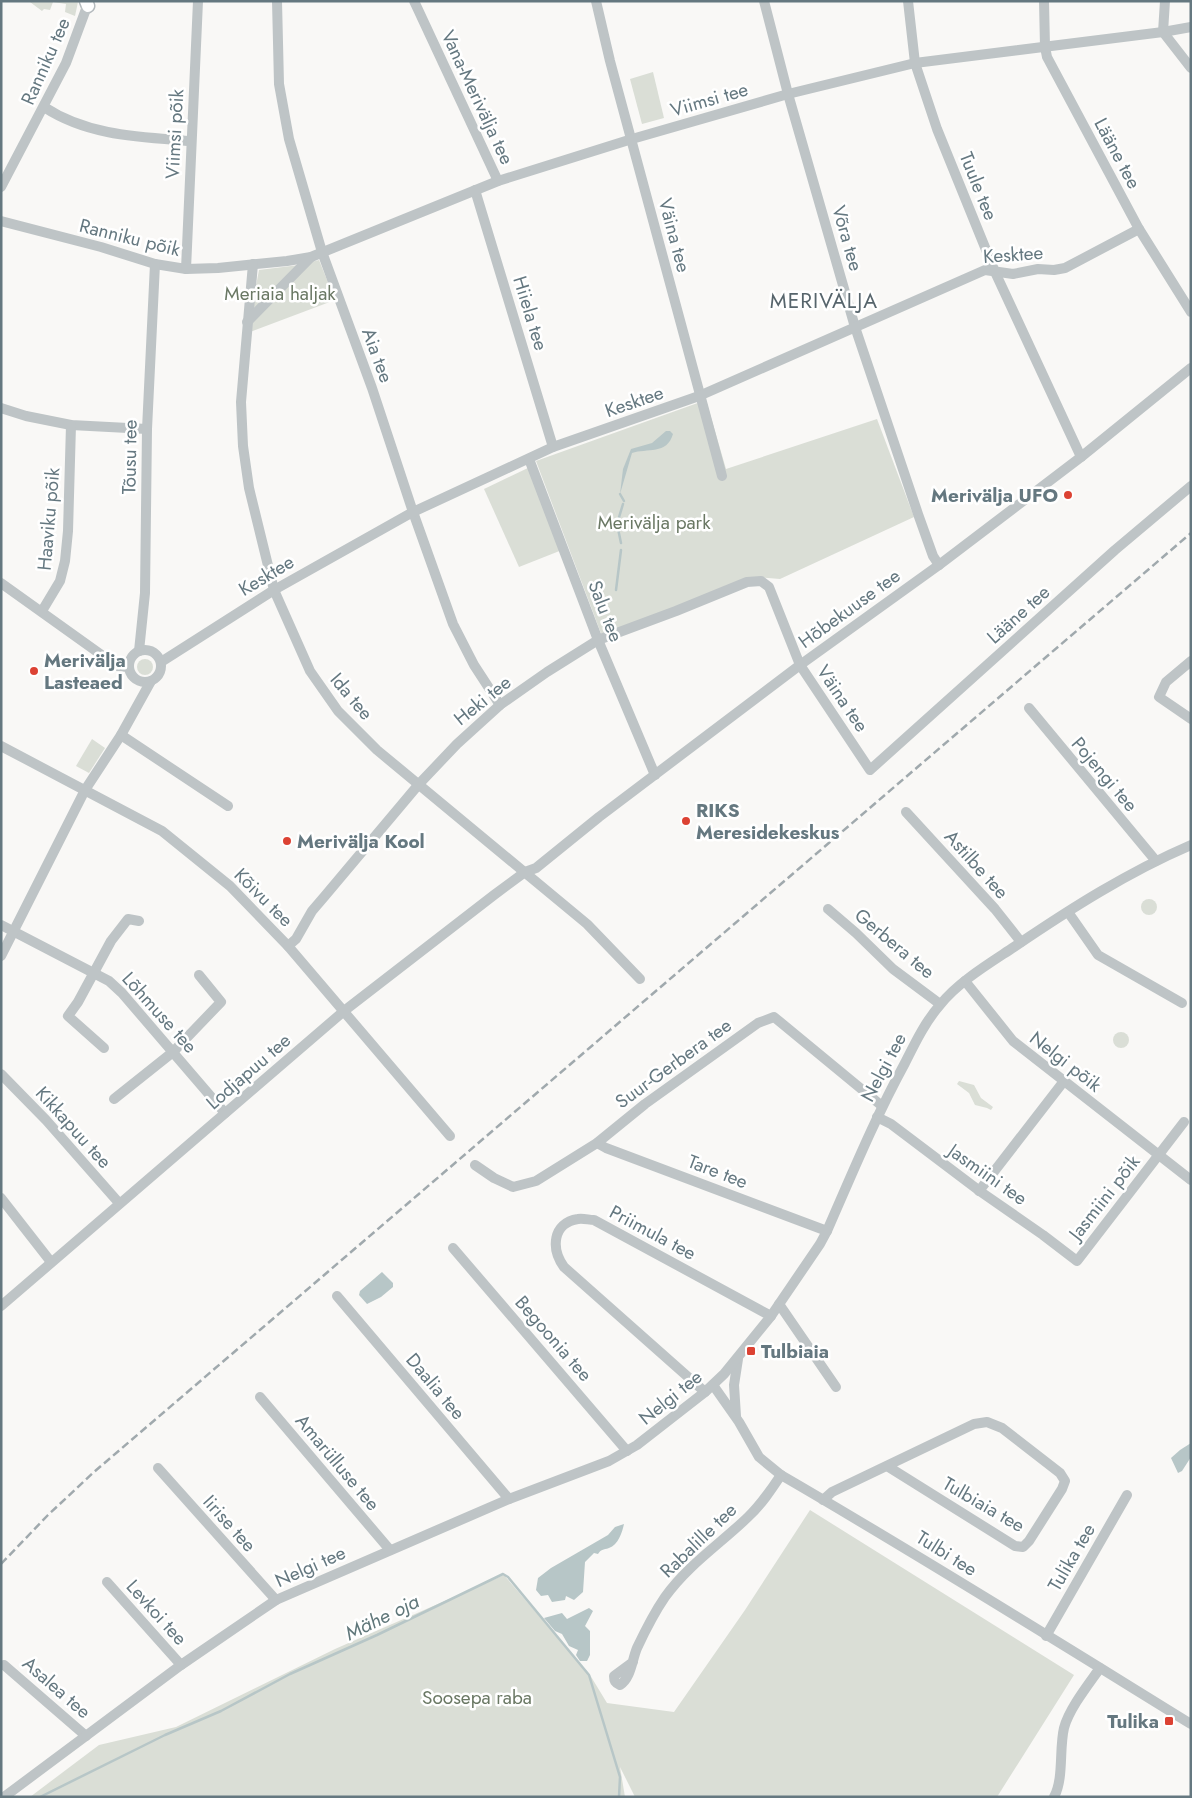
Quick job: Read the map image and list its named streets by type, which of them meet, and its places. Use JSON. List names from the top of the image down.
{
  "streets": {
    "street": [
      "Ranniku tee",
      "Vana-Merivälja tee",
      "Viimsi tee",
      "Viimsi põik",
      "Lääne tee",
      "Tuule tee",
      "Väina tee",
      "Ranniku põik",
      "Võra tee",
      "Kesktee",
      "Hiiela tee",
      "Aia tee",
      "Tõusu tee",
      "Haaviku põik",
      "Hõbekuuse tee",
      "Salu tee",
      "Ida tee",
      "Heki tee",
      "Pojengi tee",
      "Astilbe tee",
      "Kõivu tee",
      "Gerbera tee",
      "Lõhmuse tee",
      "Nelgi põik",
      "Suur-Gerbera tee",
      "Nelgi tee",
      "Lodjapuu tee",
      "Kikkapuu tee",
      "Tare tee",
      "Jasmiini tee",
      "Jasmiini põik",
      "Priimula tee",
      "Begoonia tee",
      "Daalia tee",
      "Amarülluse tee",
      "Tulbiaia tee",
      "Iirise tee",
      "Rabalille tee",
      "Tulbi tee",
      "Tulika tee",
      "Levkoi tee",
      "Asalea tee"
    ]
  },
  "crossings": [
    ["Vana-Merivälja tee", "Viimsi tee"],
    ["Viimsi tee", "Lääne tee"],
    ["Viimsi tee", "Tuule tee"],
    ["Viimsi tee", "Väina tee"],
    ["Viimsi tee", "Ranniku põik"],
    ["Viimsi tee", "Võra tee"],
    ["Viimsi tee", "Hiiela tee"],
    ["Viimsi tee", "Aia tee"],
    ["Viimsi tee", "Ida tee"],
    ["Viimsi põik", "Ranniku põik"],
    ["Lääne tee", "Väina tee"],
    ["Lääne tee", "Kesktee"],
    ["Tuule tee", "Kesktee"],
    ["Tuule tee", "Hõbekuuse tee"],
    ["Väina tee", "Kesktee"],
    ["Väina tee", "Hõbekuuse tee"],
    ["Väina tee", "Heki tee"],
    ["Ranniku põik", "Tõusu tee"],
    ["Ranniku põik", "Ida tee"],
    ["Võra tee", "Kesktee"],
    ["Võra tee", "Hõbekuuse tee"],
    ["Kesktee", "Hiiela tee"],
    ["Kesktee", "Aia tee"],
    ["Kesktee", "Tõusu tee"],
    ["Kesktee", "Salu tee"],
    ["Kesktee", "Ida tee"],
    ["Aia tee", "Heki tee"],
    ["Hõbekuuse tee", "Salu tee"],
    ["Hõbekuuse tee", "Ida tee"],
    ["Hõbekuuse tee", "Lodjapuu tee"],
    ["Salu tee", "Heki tee"],
    ["Ida tee", "Heki tee"],
    ["Ida tee", "Lodjapuu tee"],
    ["Heki tee", "Kõivu tee"],
    ["Pojengi tee", "Nelgi tee"],
    ["Astilbe tee", "Nelgi tee"],
    ["Kõivu tee", "Lodjapuu tee"],
    ["Gerbera tee", "Nelgi tee"],
    ["Lõhmuse tee", "Lodjapuu tee"],
    ["Nelgi põik", "Nelgi tee"],
    ["Nelgi põik", "Jasmiini põik"],
    ["Suur-Gerbera tee", "Nelgi tee"],
    ["Suur-Gerbera tee", "Tare tee"],
    ["Nelgi tee", "Tare tee"],
    ["Nelgi tee", "Jasmiini tee"],
    ["Nelgi tee", "Priimula tee"],
    ["Nelgi tee", "Begoonia tee"],
    ["Nelgi tee", "Daalia tee"],
    ["Nelgi tee", "Amarülluse tee"],
    ["Nelgi tee", "Iirise tee"],
    ["Nelgi tee", "Tulbi tee"],
    ["Nelgi tee", "Levkoi tee"],
    ["Nelgi tee", "Asalea tee"],
    ["Lodjapuu tee", "Kikkapuu tee"],
    ["Jasmiini tee", "Jasmiini põik"],
    ["Tulbiaia tee", "Tulbi tee"],
    ["Rabalille tee", "Tulbi tee"],
    ["Tulbi tee", "Tulika tee"]
  ],
  "districts": ["MERIVÄLJA"],
  "water": ["Mähe oja"],
  "parks": ["Meriaia haljak", "Merivälja park", "Soosepa raba"],
  "places": {
    "other": [
      "Merivälja UFO",
      "Merivälja Lasteaed",
      "RIKS Meresidekeskus",
      "Merivälja Kool"
    ],
    "transit": ["Tulbiaia", "Tulika"]
  }
}
